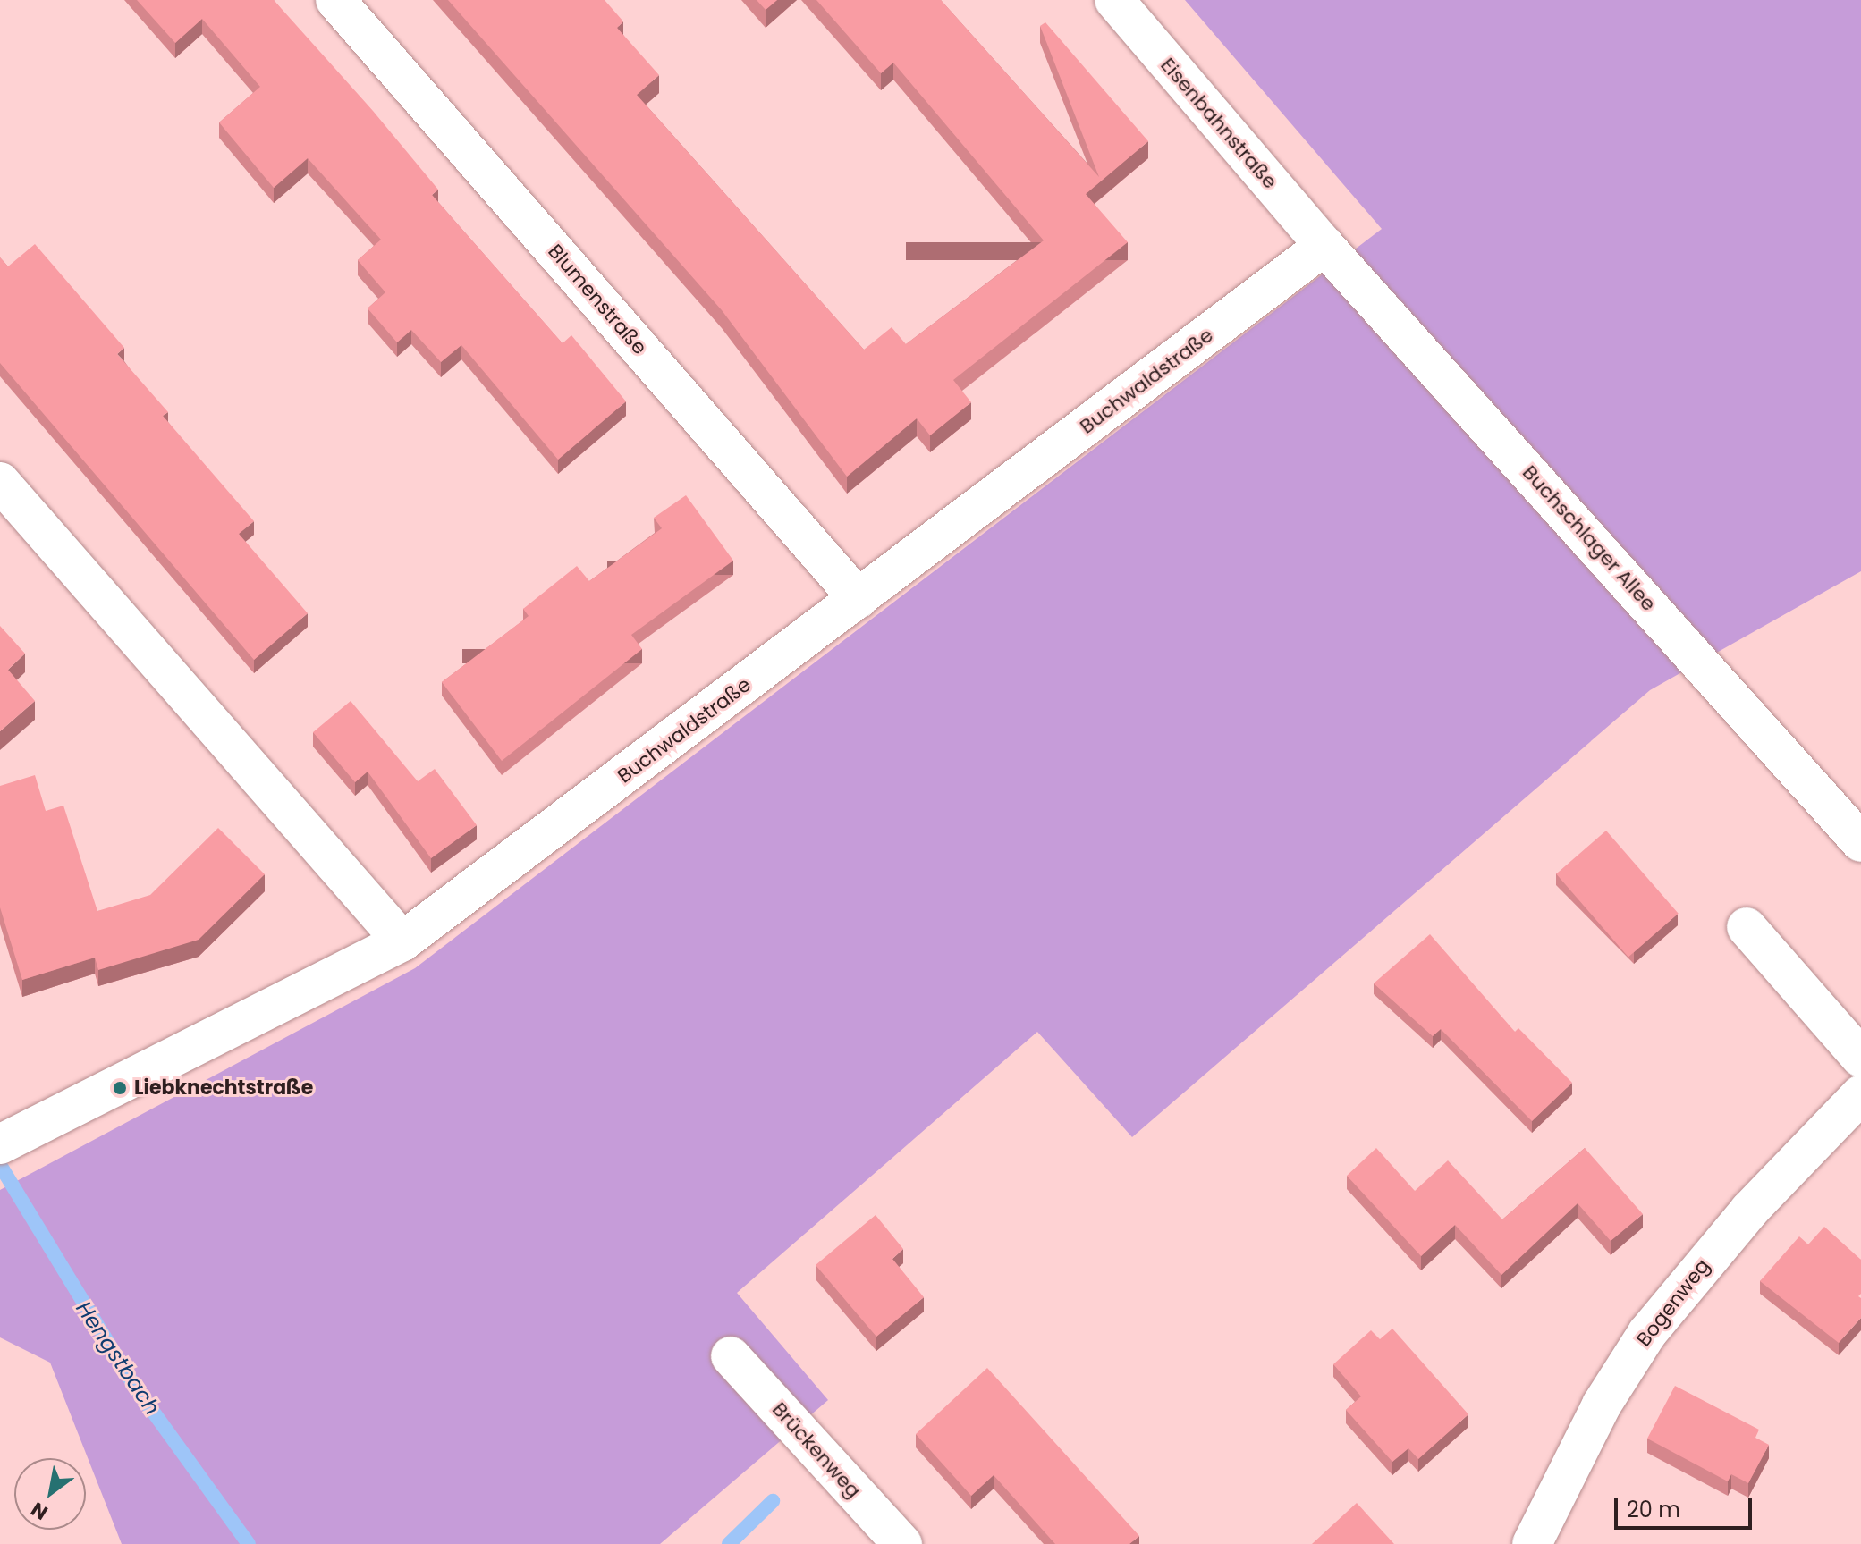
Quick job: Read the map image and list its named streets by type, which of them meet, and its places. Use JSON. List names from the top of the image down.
{
  "streets": {
    "street": [
      "Eisenbahnstraße",
      "Blumenstraße",
      "Buchwaldstraße",
      "Buchschlager Allee",
      "Bogenweg",
      "Brückenweg"
    ]
  },
  "crossings": [
    ["Eisenbahnstraße", "Buchwaldstraße"],
    ["Eisenbahnstraße", "Buchschlager Allee"],
    ["Blumenstraße", "Buchwaldstraße"],
    ["Buchwaldstraße", "Buchschlager Allee"]
  ],
  "water": ["Hengstbach"],
  "places": ["Liebknechtstraße"],
  "scale_bar": "20 m",
  "north": "bottom left"
}
